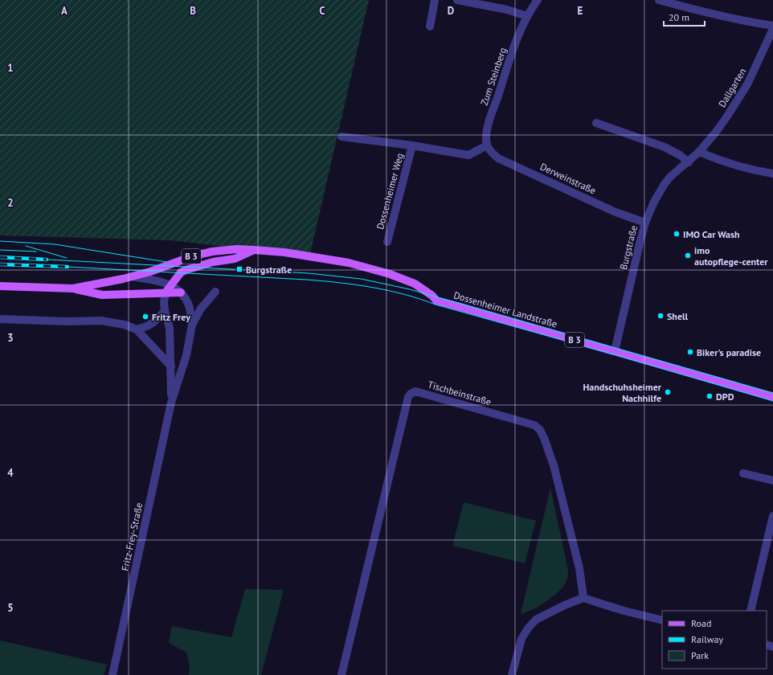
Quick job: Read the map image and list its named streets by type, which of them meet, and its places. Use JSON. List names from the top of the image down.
{
  "streets": {
    "main road": ["B 3", "Dossenheimer Landstraße"],
    "street": [
      "Zum Steinberg",
      "Dallgarten",
      "Derweinstraße",
      "Dossenheimer Weg",
      "Burgstraße",
      "Tischbeinstraße",
      "Fritz-Frey-Straße"
    ]
  },
  "crossings": [
    ["Zum Steinberg", "Derweinstraße"],
    ["Zum Steinberg", "Dossenheimer Weg"],
    ["Dallgarten", "Burgstraße"],
    ["Derweinstraße", "Dossenheimer Weg"],
    ["Derweinstraße", "Burgstraße"],
    ["Burgstraße", "Dossenheimer Landstraße"],
    ["Dossenheimer Landstraße", "Fritz-Frey-Straße"]
  ],
  "places": {
    "other": [
      "IMO Car Wash",
      "imo autopflege-center",
      "Shell",
      "Fritz Frey",
      "Biker's paradise",
      "Handschuhsheimer Nachhilfe",
      "DPD"
    ],
    "transit": ["Burgstraße"]
  },
  "legend": ["Road", "Railway", "Park"],
  "scale_bar": "20 m",
  "grid": {
    "columns": [
      "A",
      "B",
      "C",
      "D",
      "E"
    ],
    "rows": [
      "1",
      "2",
      "3",
      "4",
      "5"
    ]
  }
}
